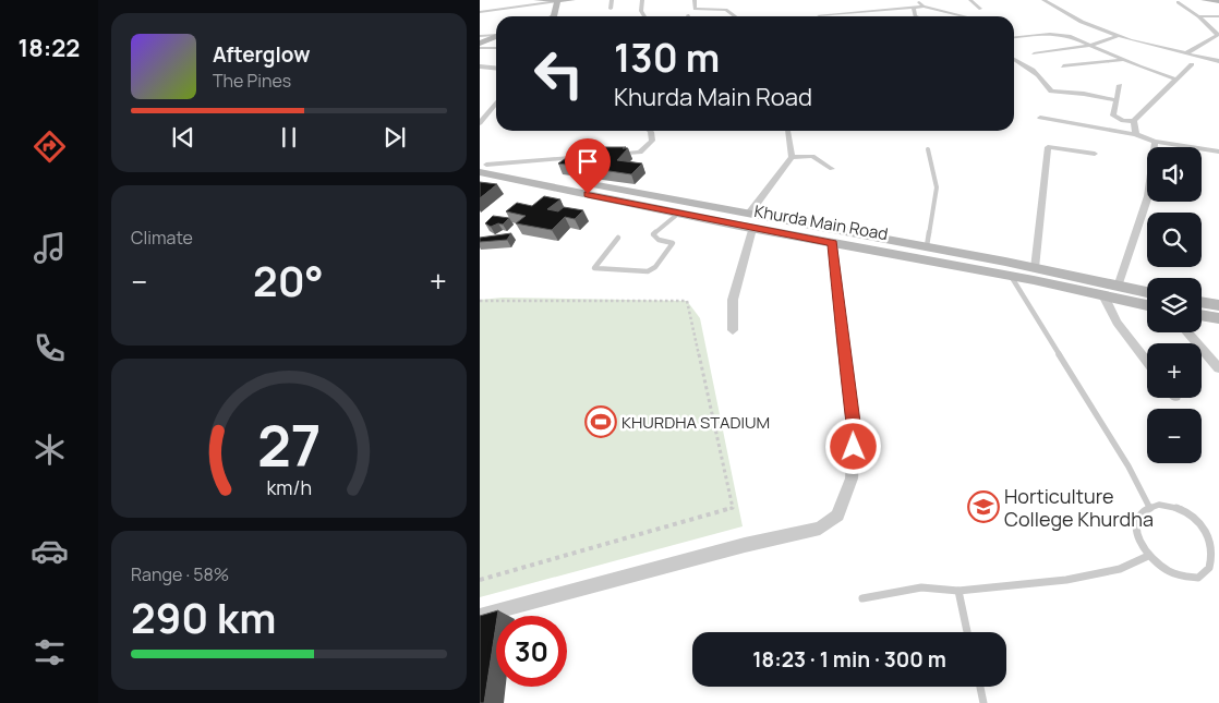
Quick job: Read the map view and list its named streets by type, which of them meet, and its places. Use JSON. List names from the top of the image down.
{
  "streets": {
    "main road": ["Khurda Main Road"]
  },
  "places": {
    "sports": ["KHURDHA STADIUM"],
    "school or university": ["Horticulture College Khurdha"]
  },
  "page": {
    "tabs": "18:22",
    "turn": ["130 m", "Khurda Main Road"],
    "song": ["Afterglow", "The Pines"],
    "map_buttons": ["+", "−"],
    "tile": [
      "Climate",
      ["Range · 58%", "290 km"]
    ],
    "heat": ["−", "20°", "+"],
    "limit": "30",
    "trip": "18:23 · 1 min · 300 m",
    "gauge": ["27", "km/h"]
  }
}
